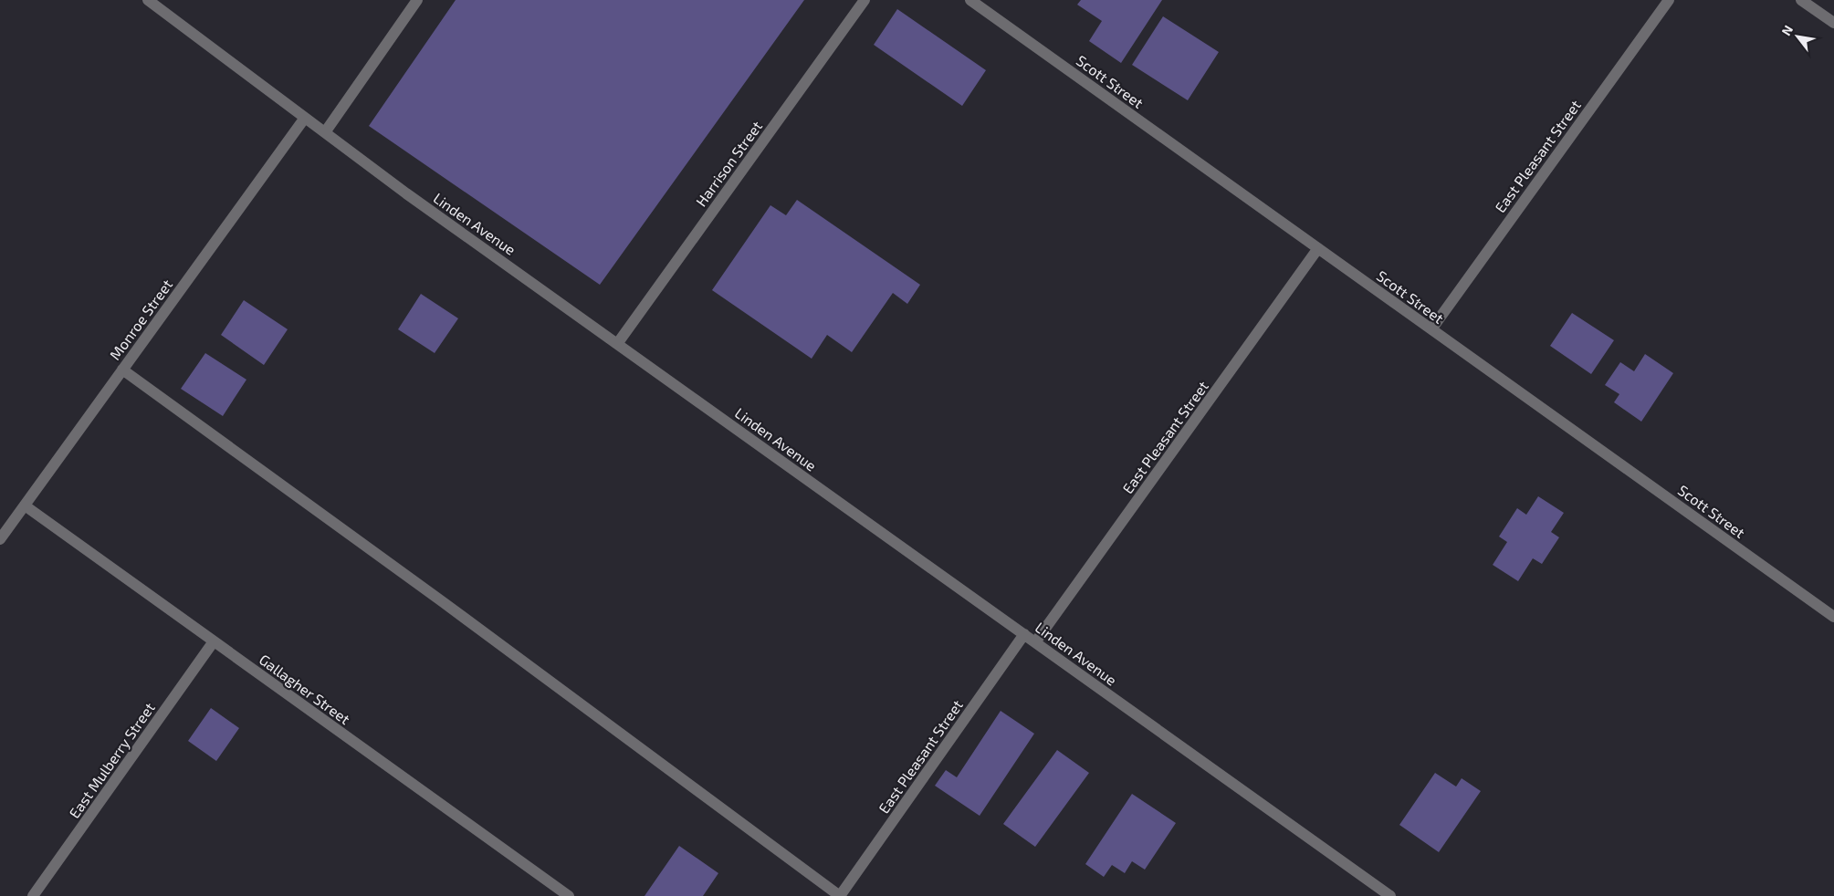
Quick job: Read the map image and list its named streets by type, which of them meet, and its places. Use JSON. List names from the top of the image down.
{
  "streets": {
    "street": [
      "Scott Street",
      "East Pleasant Street",
      "Harrison Street",
      "Linden Avenue",
      "Monroe Street",
      "Gallagher Street",
      "East Mulberry Street"
    ]
  },
  "crossings": [
    ["Scott Street", "East Pleasant Street"],
    ["East Pleasant Street", "Linden Avenue"],
    ["Harrison Street", "Linden Avenue"],
    ["Linden Avenue", "Monroe Street"],
    ["Monroe Street", "Gallagher Street"],
    ["Gallagher Street", "East Mulberry Street"]
  ],
  "north": "top left"
}
